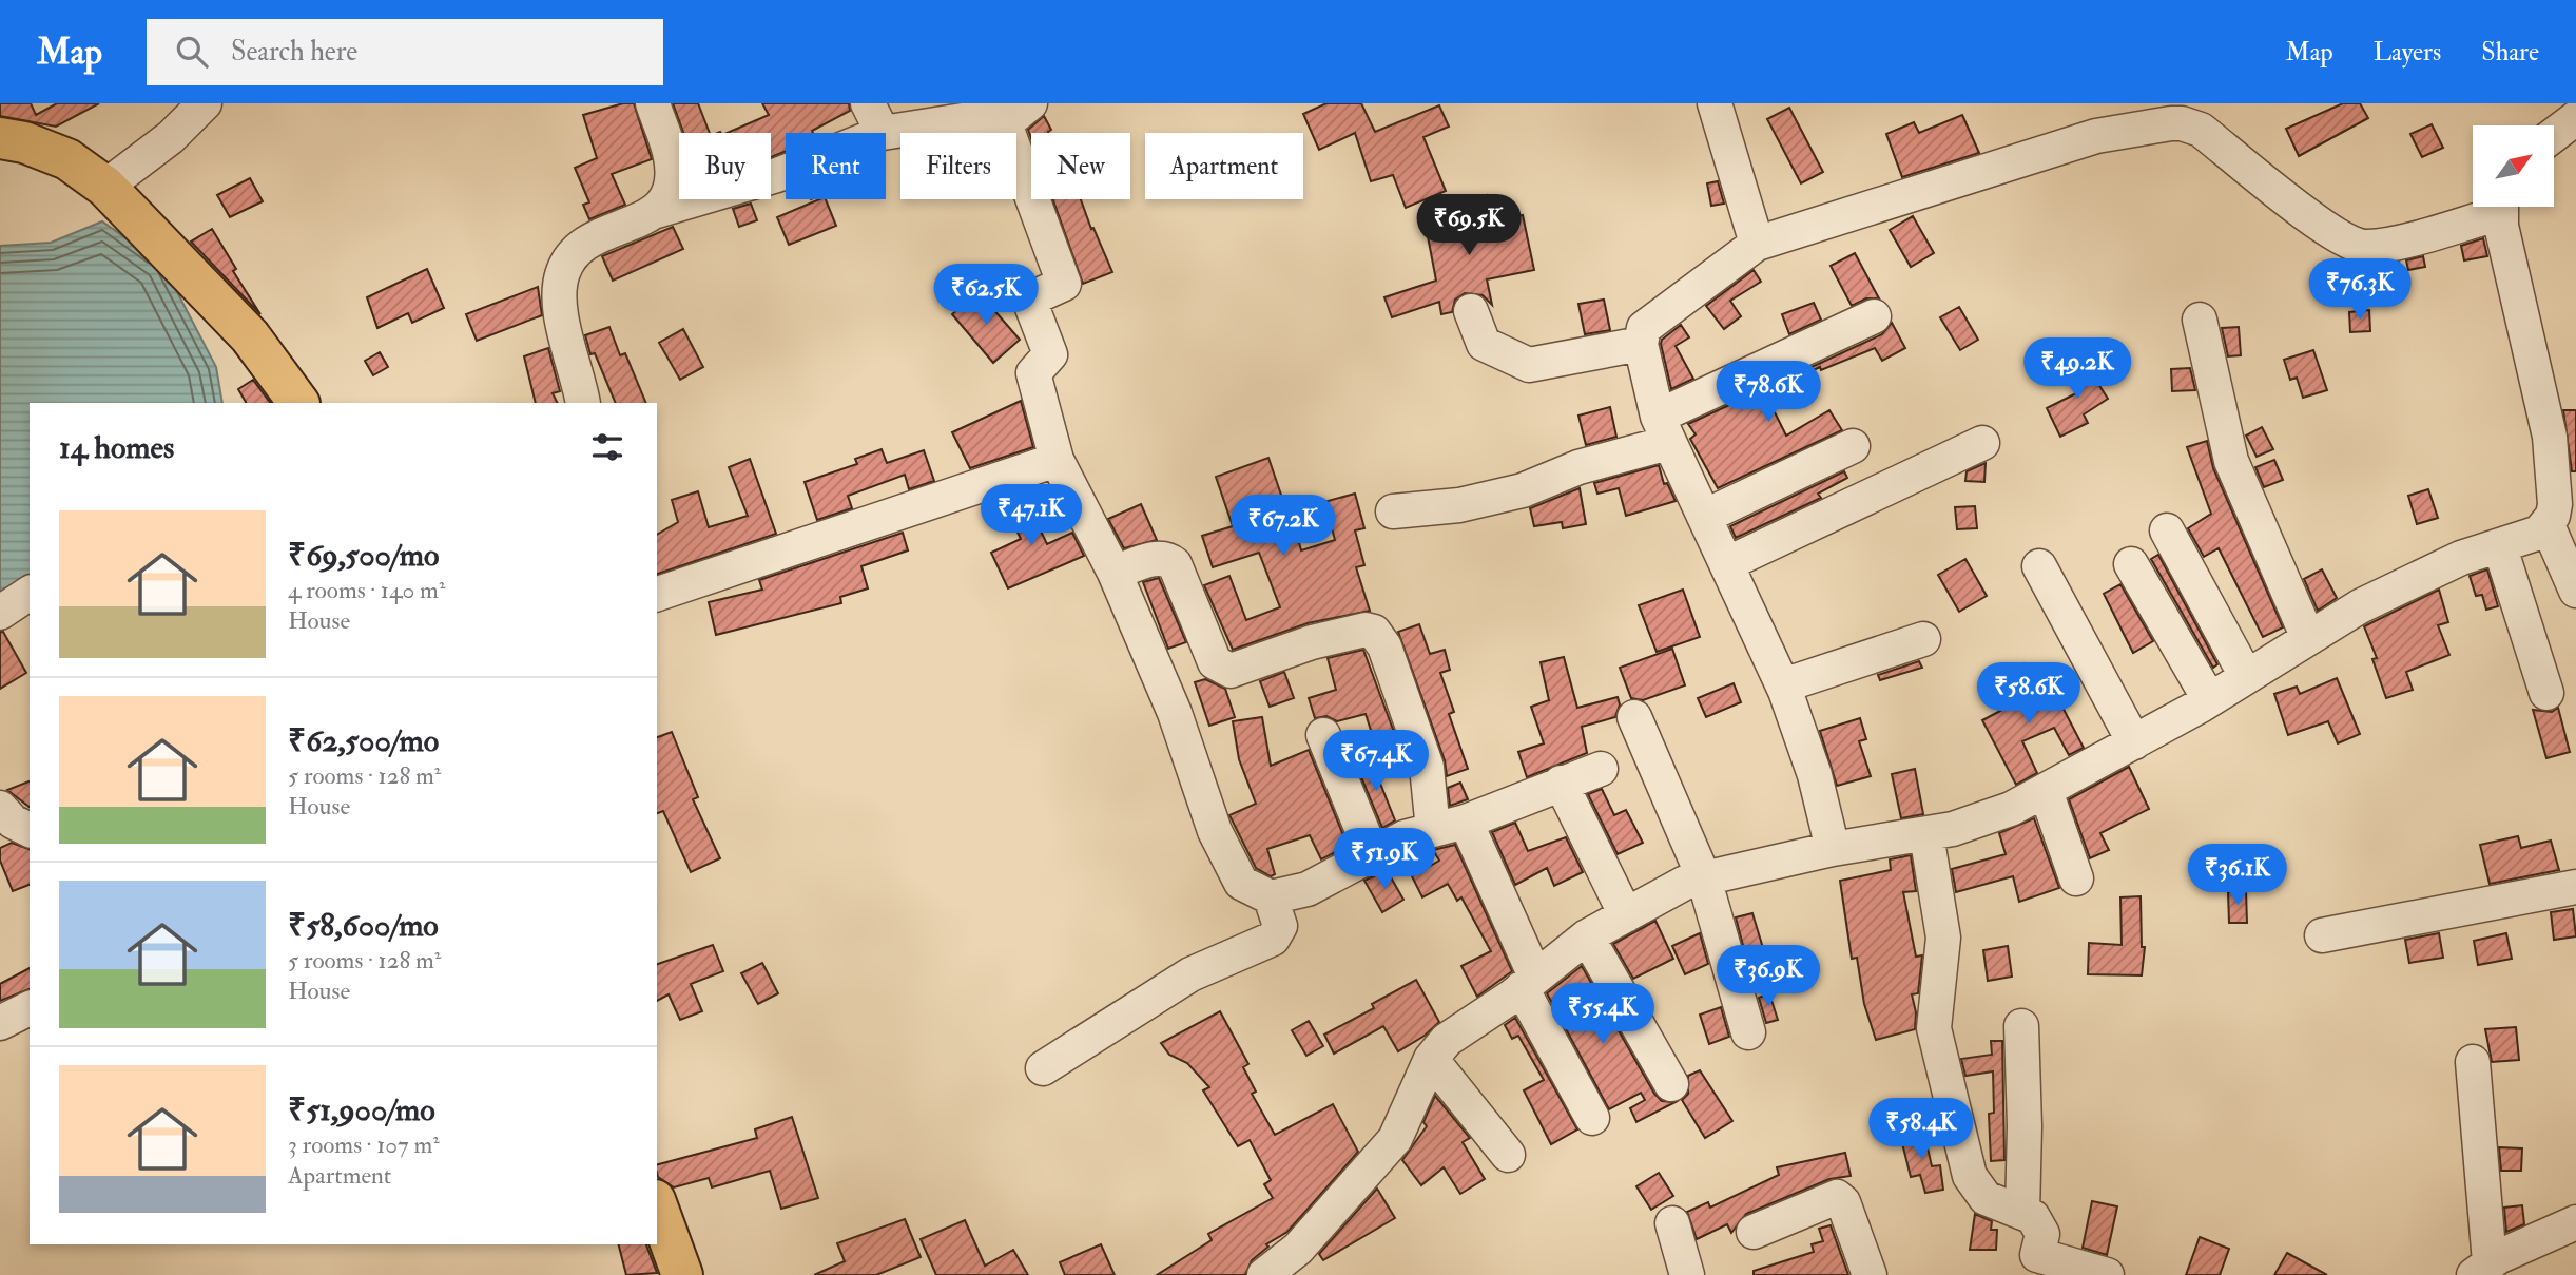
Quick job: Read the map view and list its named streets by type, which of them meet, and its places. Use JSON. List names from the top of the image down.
{
  "north": "top right",
  "page": {
    "header": "Map",
    "search": "Search here",
    "nav": ["Map", "Layers", "Share"],
    "chip": [
      "Buy",
      "Rent",
      "Filters",
      "New",
      "Apartment"
    ],
    "price": [
      "₹69.5K",
      "₹76.3K",
      "₹62.5K",
      "₹49.2K",
      "₹78.6K",
      "₹47.1K",
      "₹67.2K",
      "₹58.6K",
      "₹67.4K",
      "₹51.9K",
      "₹36.1K",
      "₹36.9K",
      "₹55.4K",
      "₹58.4K"
    ],
    "heading": "14 homes",
    "list": [
      {
        "name": "₹69,500/mo",
        "note": "4 rooms · 140 m² · House"
      },
      {
        "name": "₹62,500/mo",
        "note": "5 rooms · 128 m² · House"
      },
      {
        "name": "₹58,600/mo",
        "note": "5 rooms · 128 m² · House"
      },
      {
        "name": "₹51,900/mo",
        "note": "3 rooms · 107 m² · Apartment"
      }
    ]
  }
}
